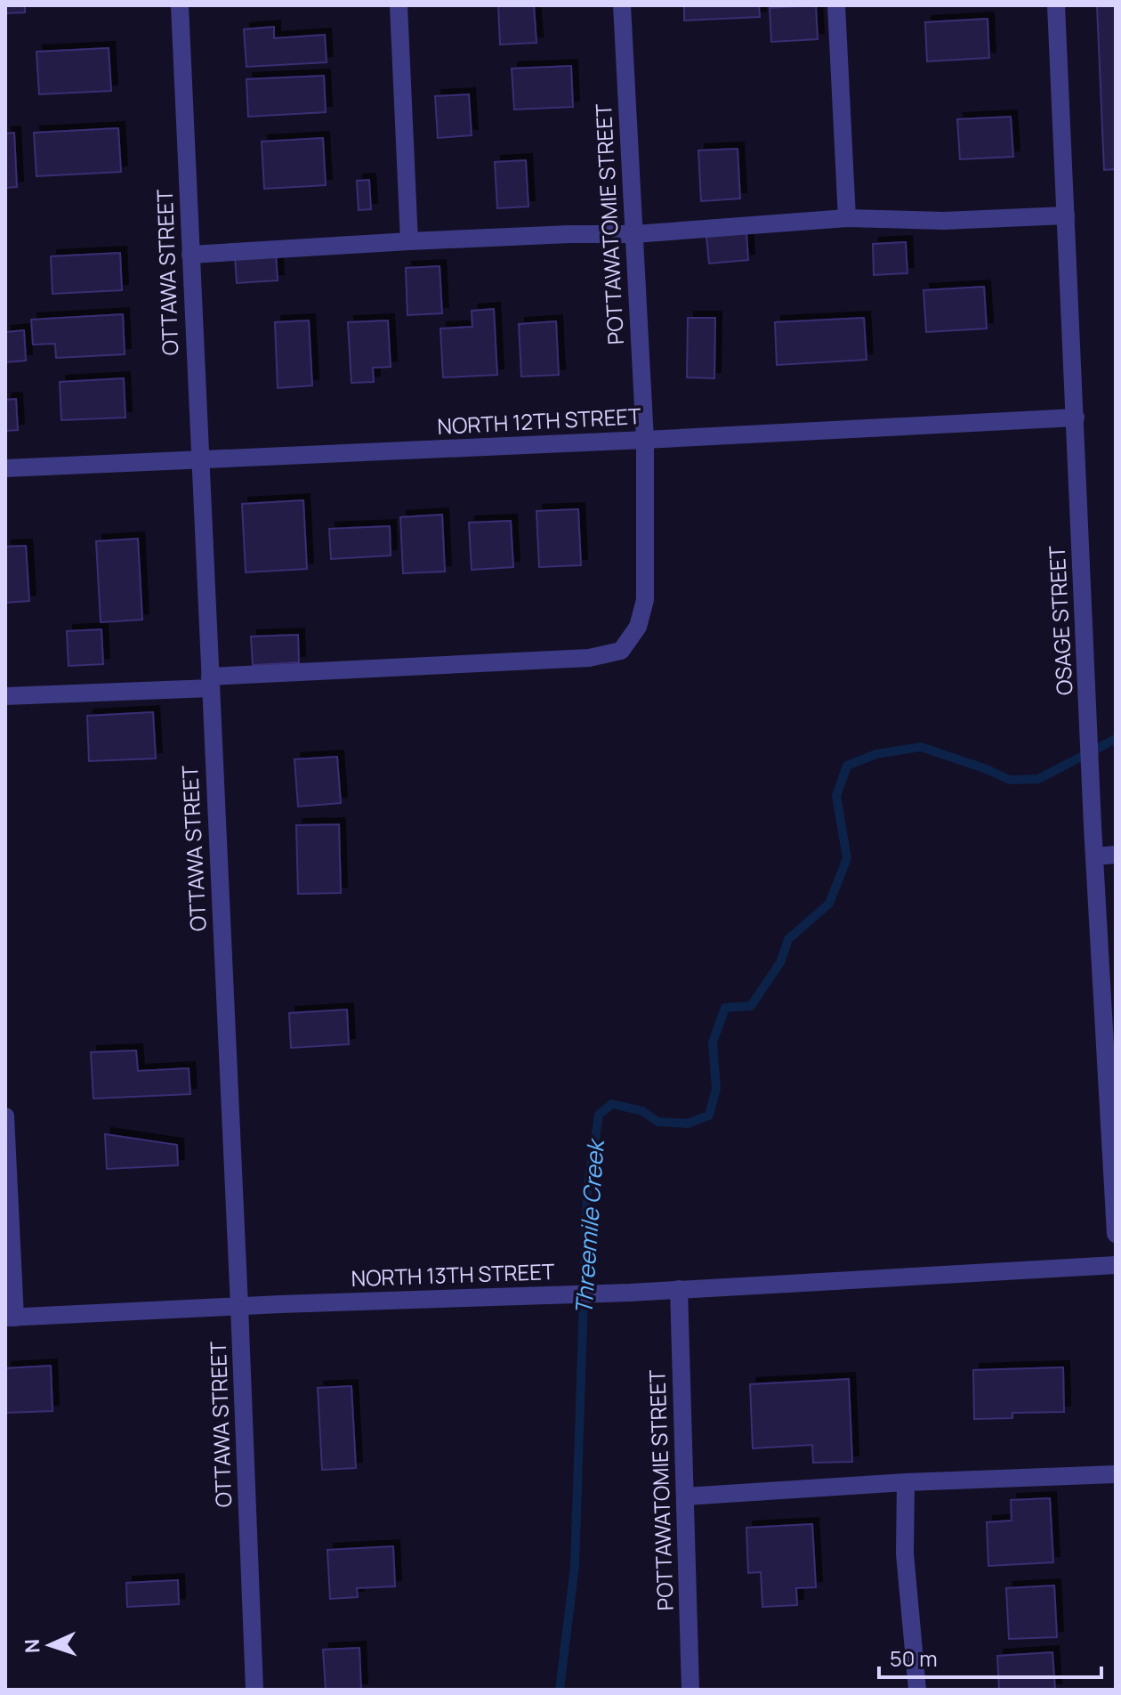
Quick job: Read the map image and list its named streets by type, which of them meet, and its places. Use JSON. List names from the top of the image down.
{
  "streets": {
    "street": [
      "POTTAWATOMIE STREET",
      "OTTAWA STREET",
      "NORTH 12TH STREET",
      "OSAGE STREET",
      "NORTH 13TH STREET"
    ]
  },
  "crossings": [
    ["POTTAWATOMIE STREET", "OTTAWA STREET"],
    ["POTTAWATOMIE STREET", "NORTH 12TH STREET"],
    ["POTTAWATOMIE STREET", "NORTH 13TH STREET"],
    ["OTTAWA STREET", "NORTH 12TH STREET"],
    ["OTTAWA STREET", "NORTH 13TH STREET"],
    ["NORTH 12TH STREET", "OSAGE STREET"]
  ],
  "water": ["Threemile Creek"],
  "scale_bar": "50 m",
  "north": "left"
}
